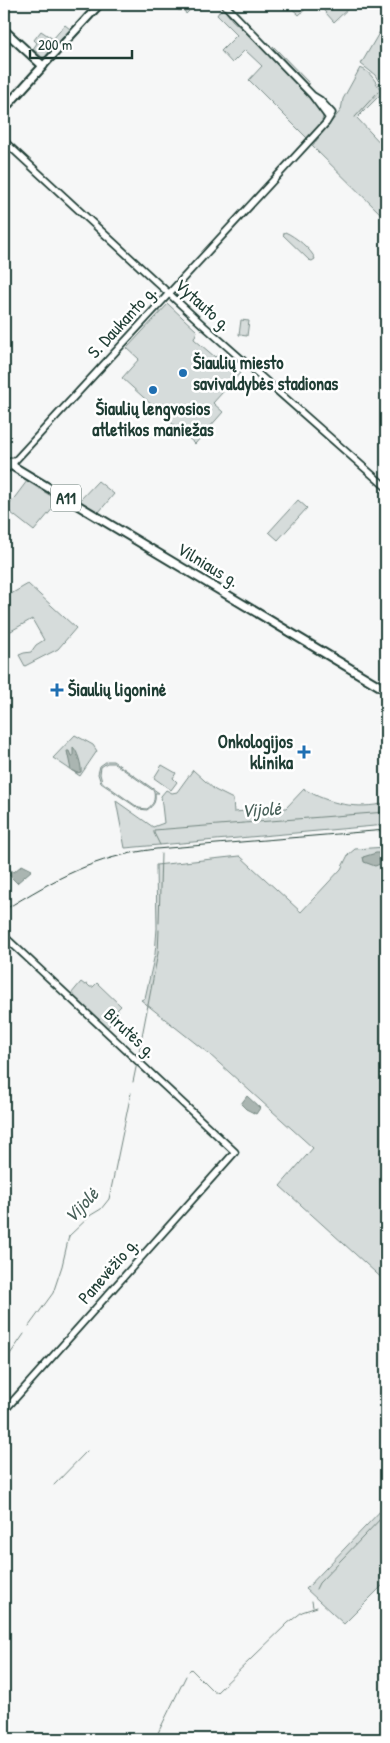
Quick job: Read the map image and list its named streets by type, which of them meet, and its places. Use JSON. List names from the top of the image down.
{
  "streets": {
    "highway": ["A11", "Vilniaus g."],
    "main road": [
      "Vytauto g.",
      "S. Daukanto g.",
      "Birutės g.",
      "Panevėžio g."
    ]
  },
  "crossings": [
    ["Vytauto g.", "S. Daukanto g."],
    ["S. Daukanto g.", "Vilniaus g."],
    ["Birutės g.", "Panevėžio g."]
  ],
  "water": ["Vijolė"],
  "places": {
    "other": ["Šiaulių miesto savivaldybės stadionas", "Šiaulių lengvosios atletikos maniežas"],
    "health": ["Šiaulių ligoninė", "Onkologijos klinika"]
  },
  "scale_bar": "200 m"
}
